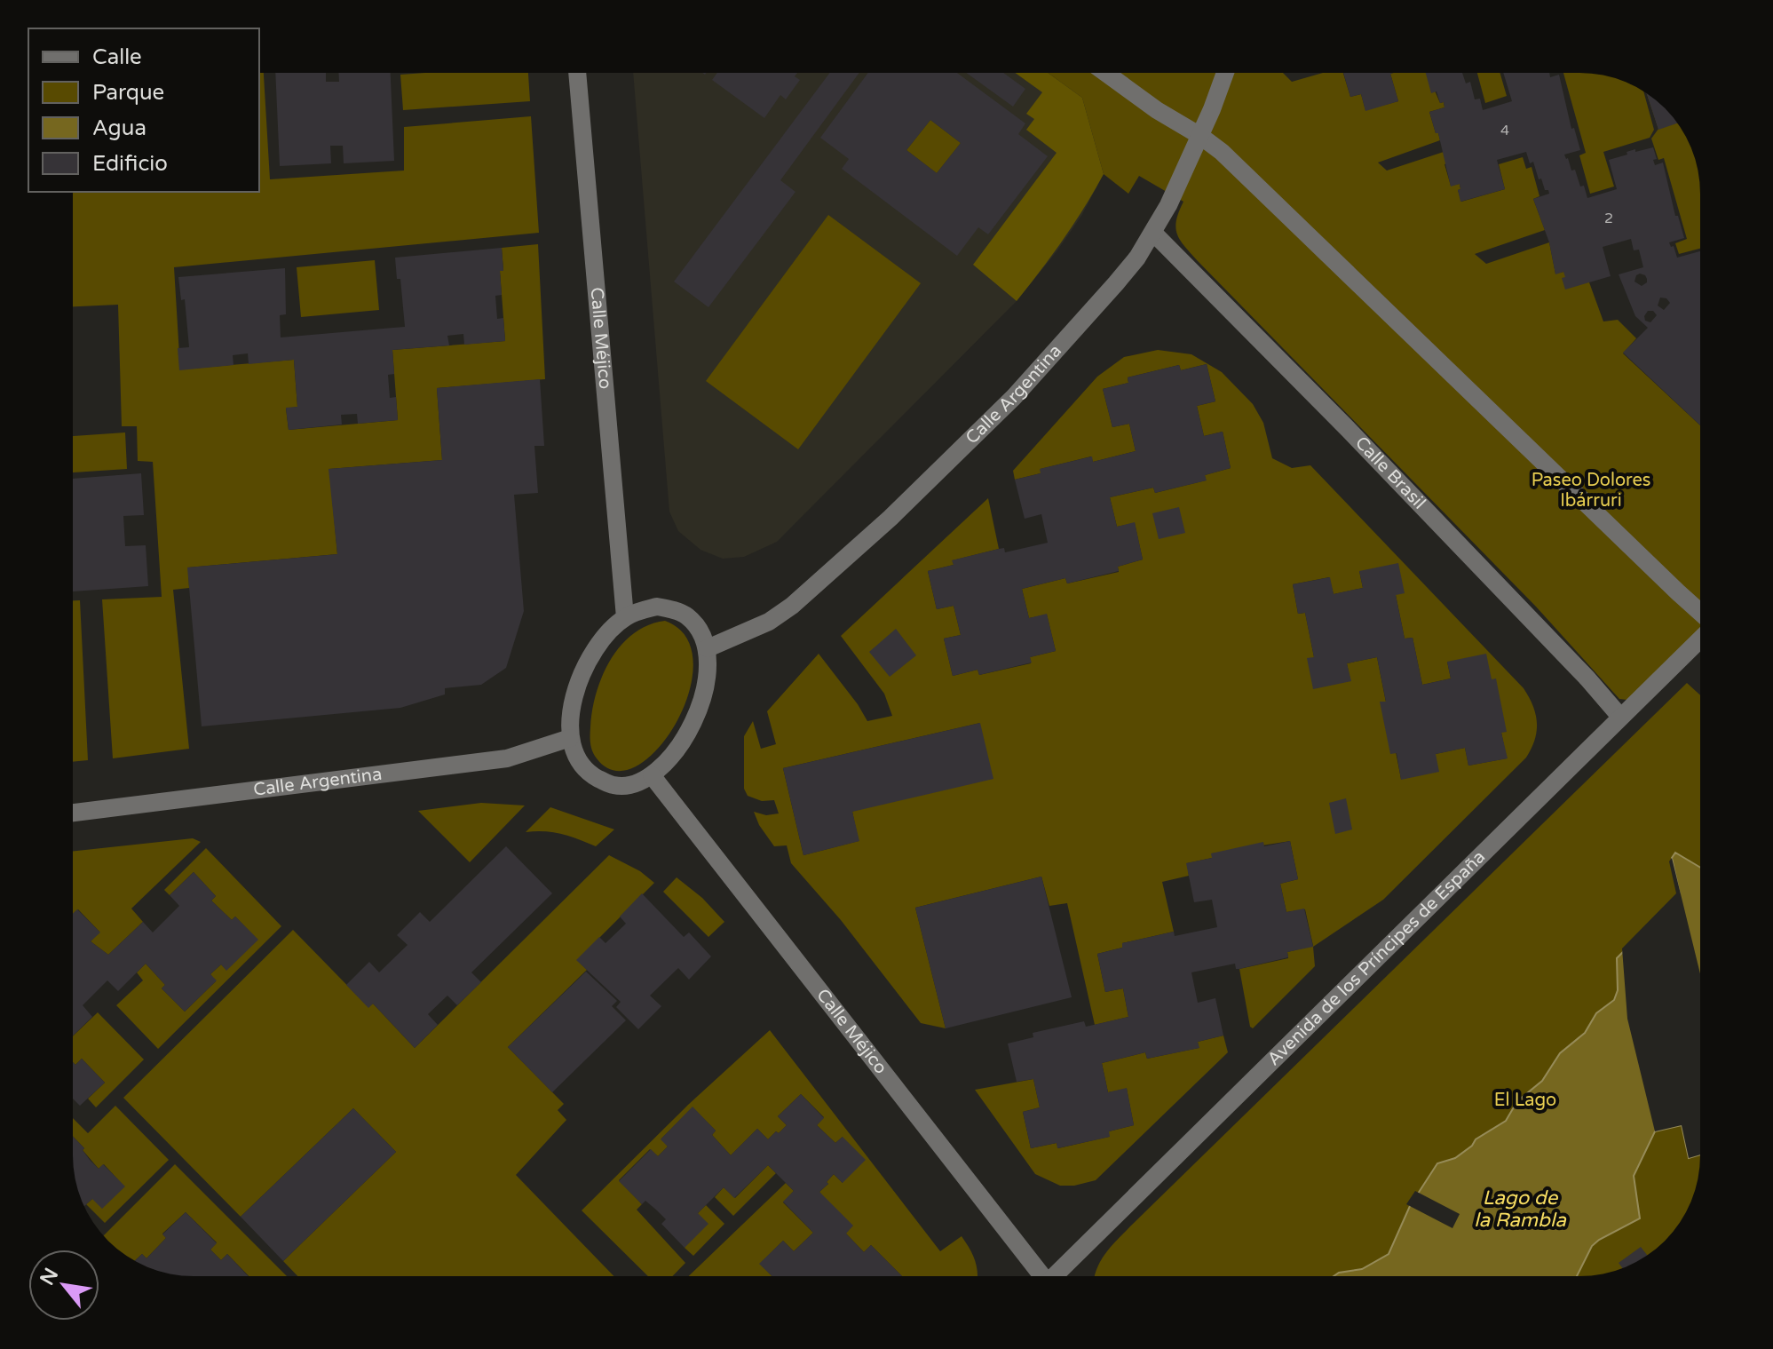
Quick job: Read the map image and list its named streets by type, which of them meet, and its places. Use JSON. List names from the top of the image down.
{
  "streets": {
    "street": [
      "Calle Méjico",
      "Calle Argentina",
      "Calle Brasil",
      "Avenida de los Príncipes de España"
    ]
  },
  "crossings": [
    ["Calle Méjico", "Calle Argentina"],
    ["Calle Argentina", "Calle Brasil"],
    ["Calle Brasil", "Avenida de los Príncipes de España"]
  ],
  "water": ["Lago de la Rambla"],
  "parks": ["Paseo Dolores Ibárruri", "El Lago"],
  "house_numbers": ["4", "2"],
  "legend": [
    "Calle",
    "Parque",
    "Agua",
    "Edificio"
  ],
  "north": "top left"
}
